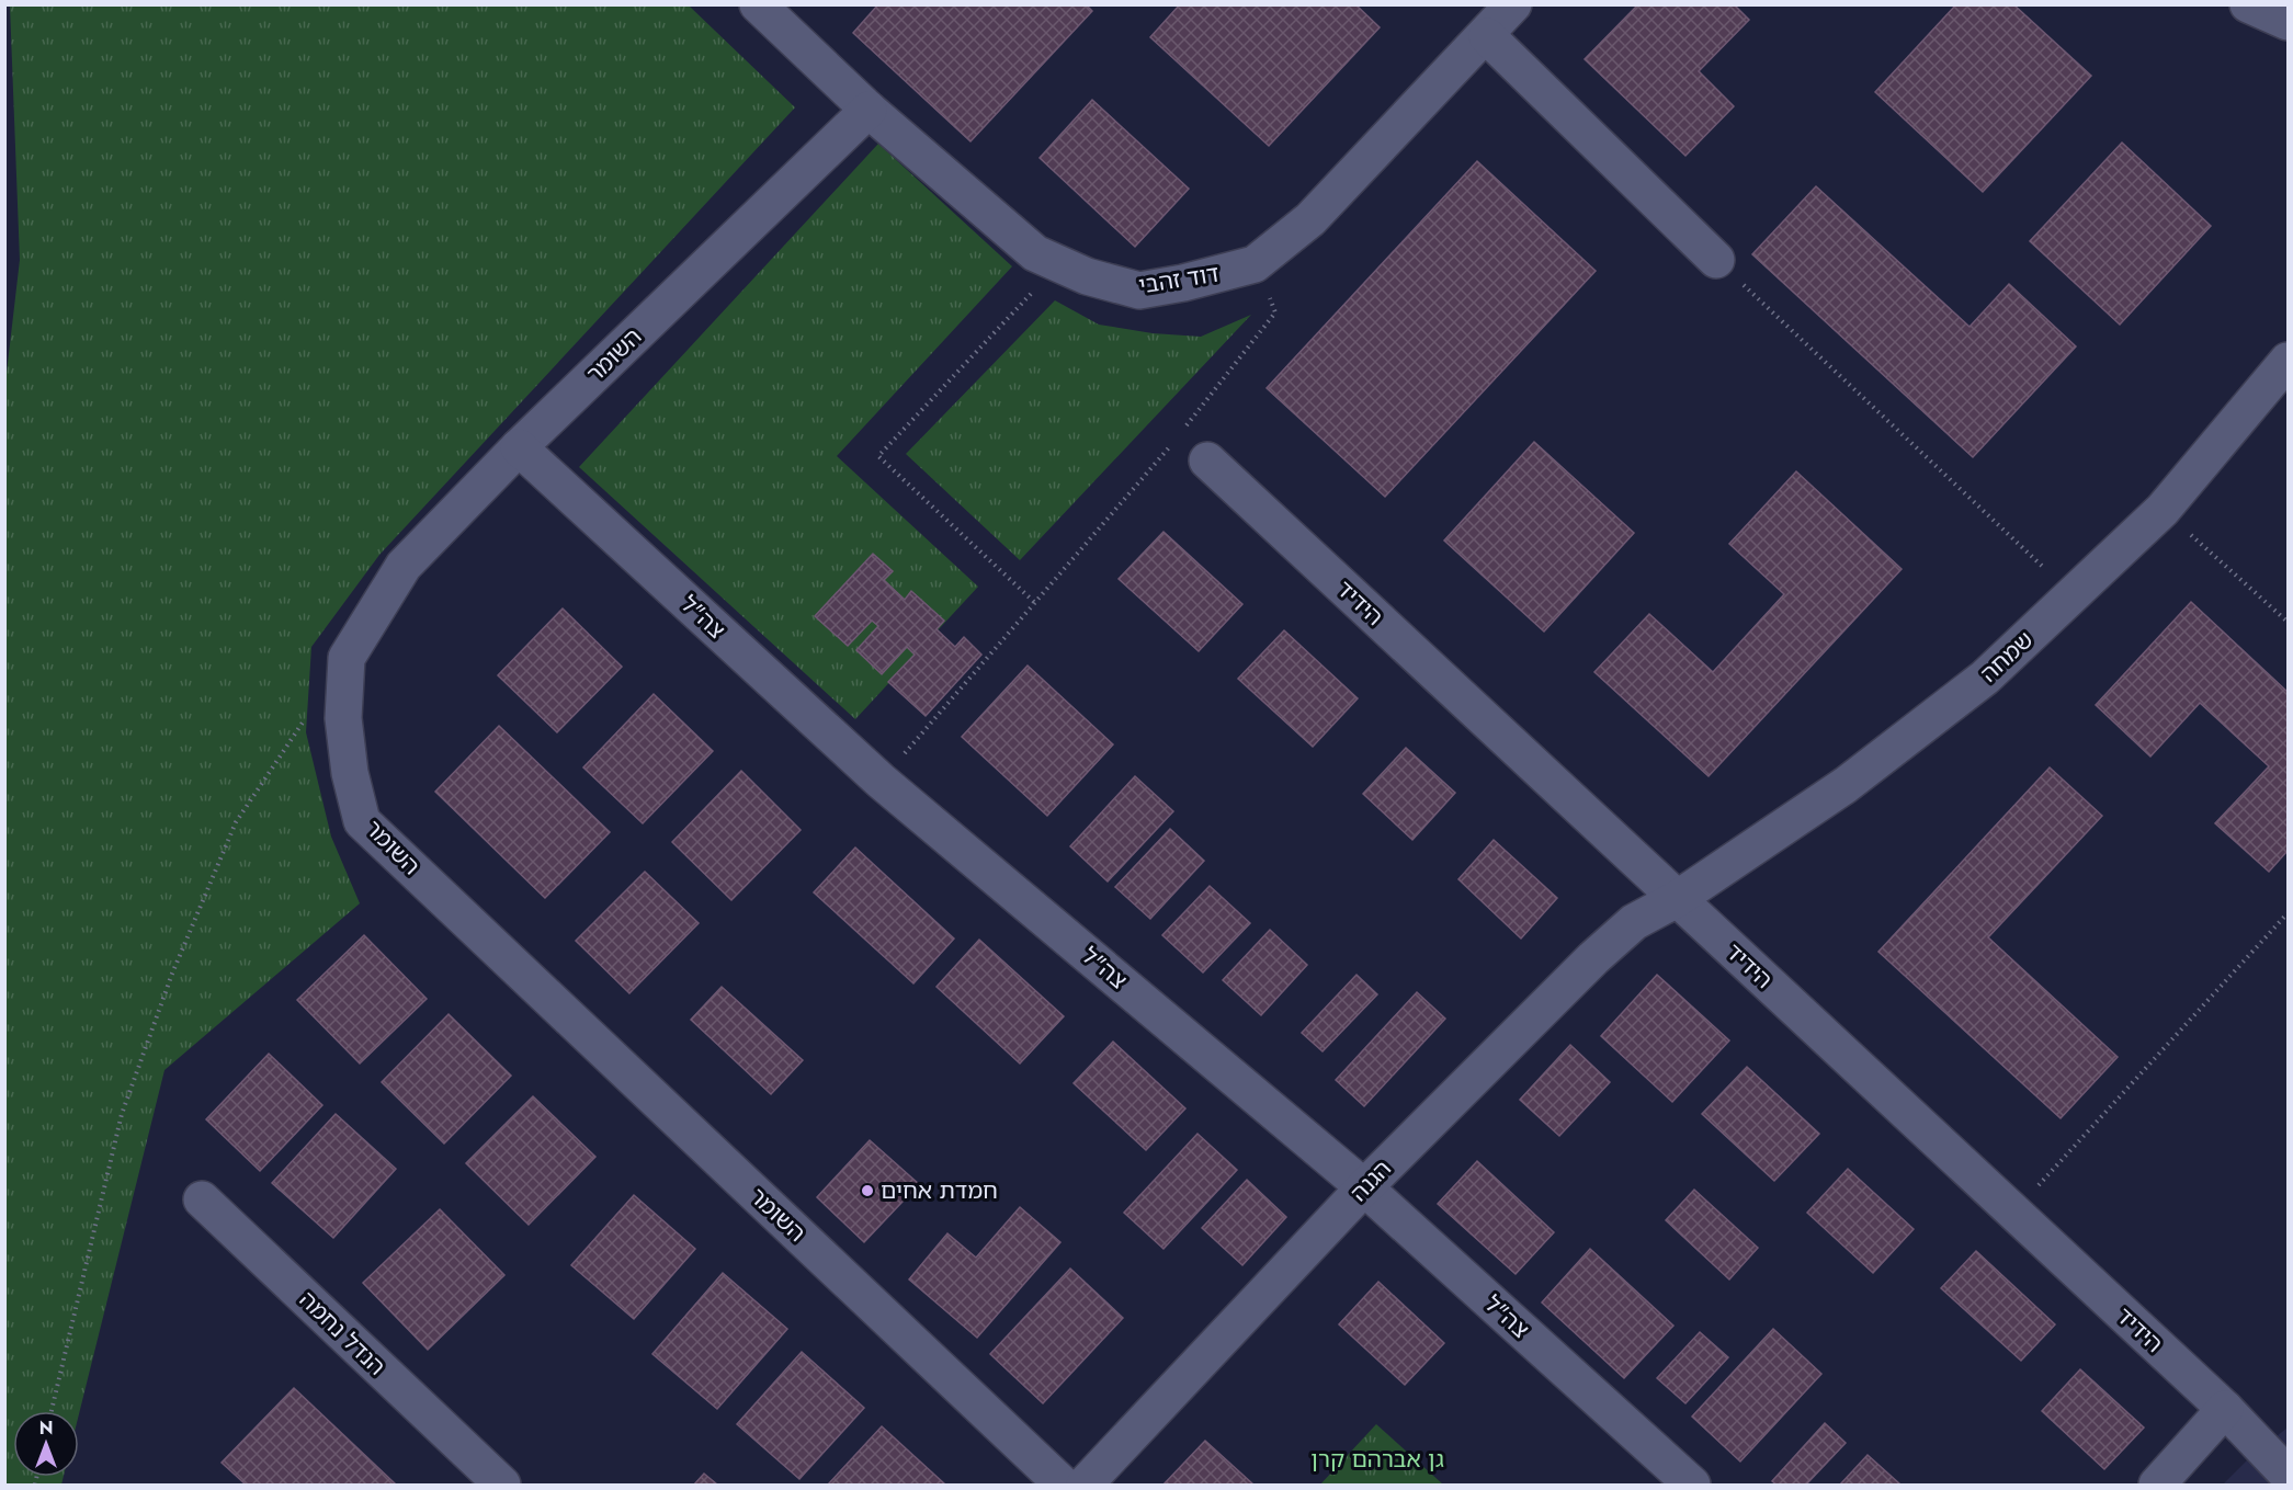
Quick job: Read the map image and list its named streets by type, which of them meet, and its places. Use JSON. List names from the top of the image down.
{
  "streets": {
    "street": [
      "דוד זהבי",
      "השומר",
      "הידיד",
      "צה\"ל",
      "שמחה",
      "הגנה",
      "הנדל נחמה"
    ]
  },
  "crossings": [
    ["דוד זהבי", "השומר"],
    ["השומר", "צה\"ל"],
    ["הידיד", "שמחה"],
    ["הידיד", "הגנה"],
    ["צה\"ל", "הגנה"],
    ["שמחה", "הגנה"]
  ],
  "parks": ["גן אברהם קרן"],
  "places": ["חמדת אחים"],
  "north": "top"
}
